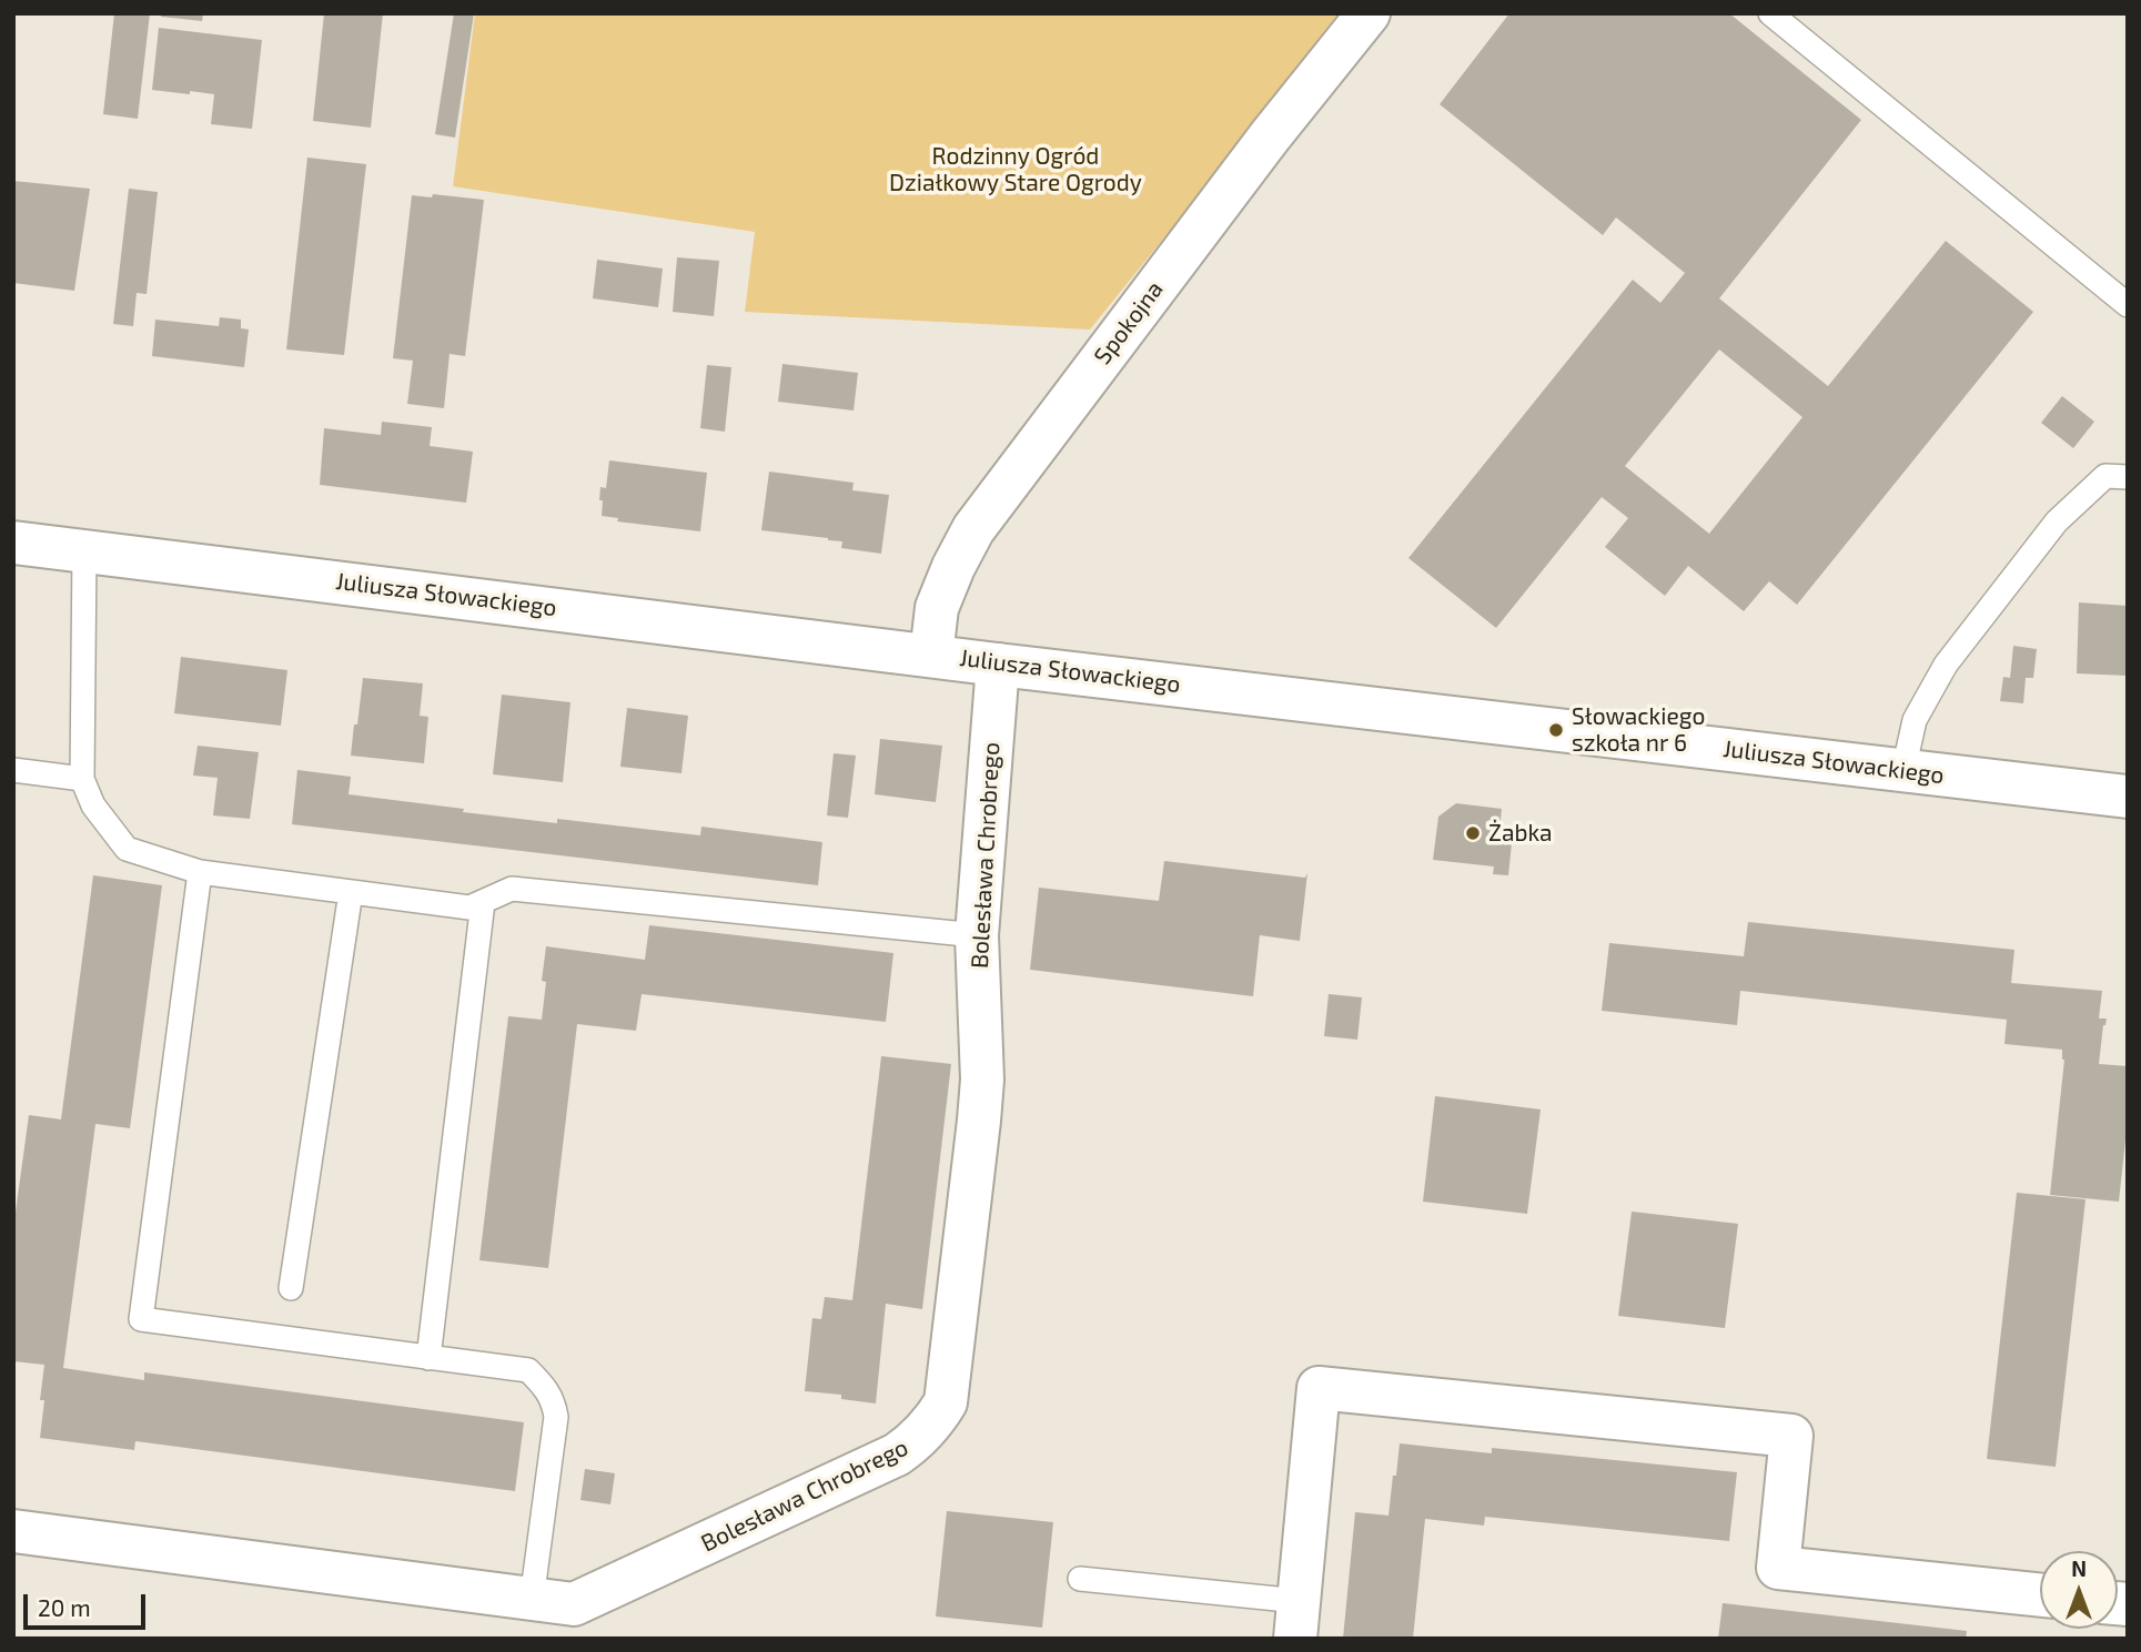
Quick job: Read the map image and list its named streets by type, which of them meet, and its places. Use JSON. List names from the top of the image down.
{
  "streets": {
    "street": ["Spokojna", "Juliusza Słowackiego", "Bolesława Chrobrego"]
  },
  "crossings": [
    ["Spokojna", "Juliusza Słowackiego"],
    ["Juliusza Słowackiego", "Bolesława Chrobrego"]
  ],
  "parks": ["Rodzinny Ogród Działkowy Stare Ogrody"],
  "places": ["Słowackiego szkoła nr 6", "Żabka"],
  "scale_bar": "20 m",
  "north": "top"
}
